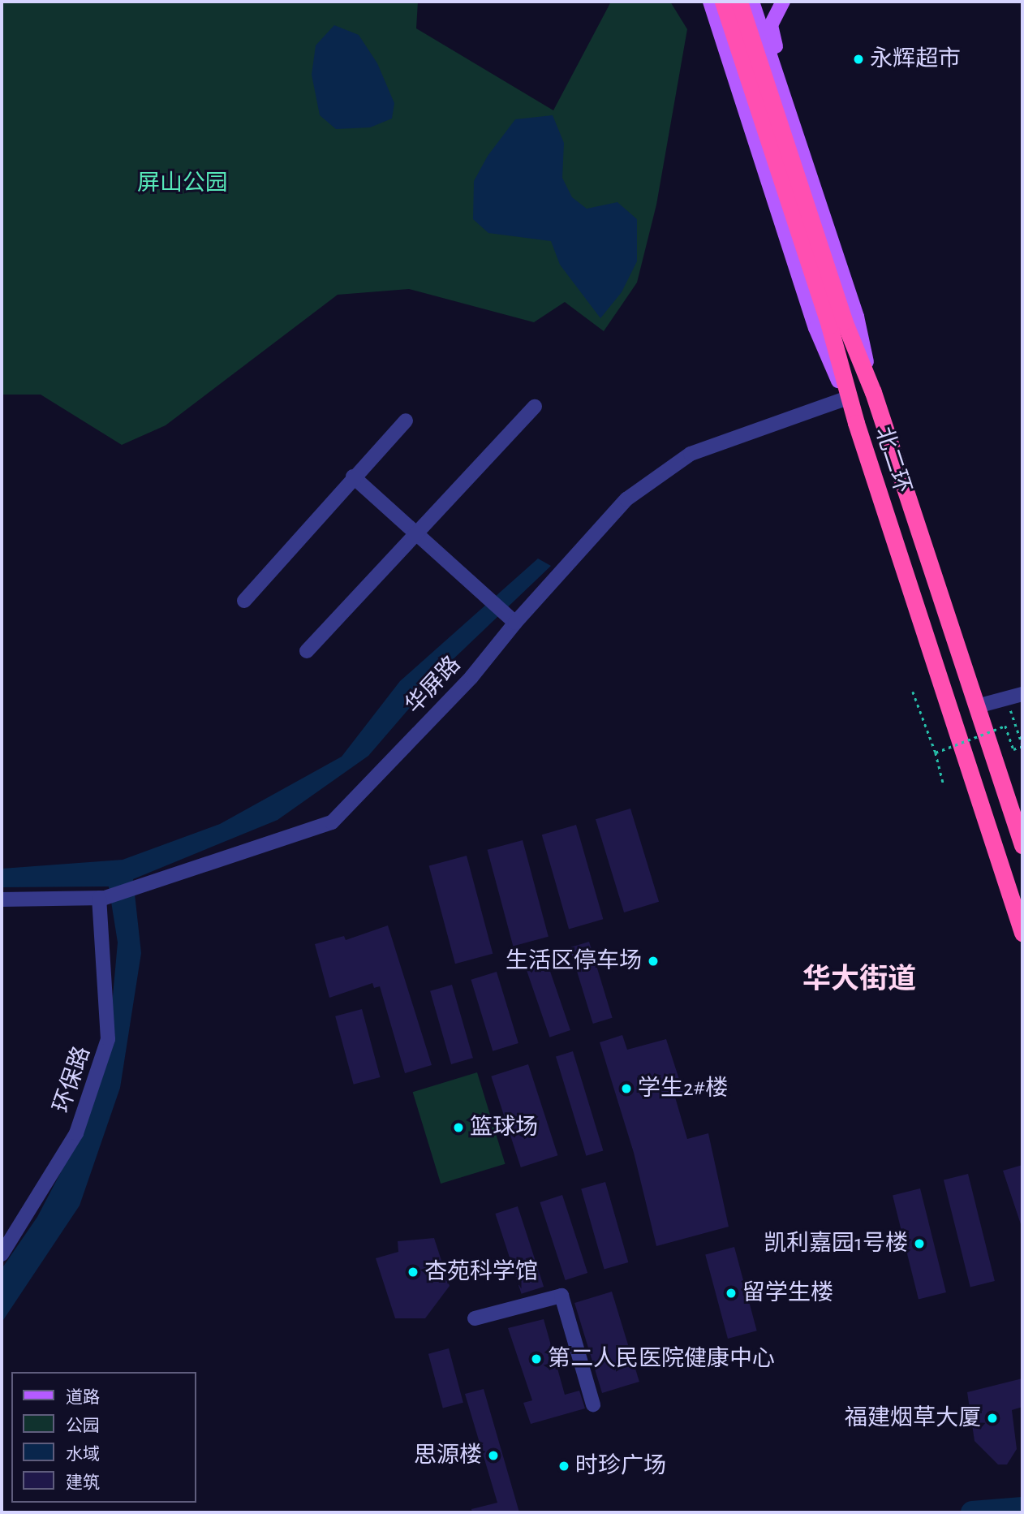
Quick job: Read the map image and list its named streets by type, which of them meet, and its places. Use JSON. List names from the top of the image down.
{
  "streets": {
    "highway": ["北二环"],
    "street": ["华屏路", "环保路"]
  },
  "crossings": [
    ["华屏路", "环保路"]
  ],
  "districts": ["华大街道"],
  "parks": ["屏山公园"],
  "places": [
    "永辉超市",
    "生活区停车场",
    "学生2#楼",
    "篮球场",
    "凯利嘉园1号楼",
    "杏苑科学馆",
    "留学生楼",
    "第二人民医院健康中心",
    "福建烟草大厦",
    "思源楼",
    "时珍广场"
  ],
  "legend": [
    "道路",
    "公园",
    "水域",
    "建筑"
  ]
}
